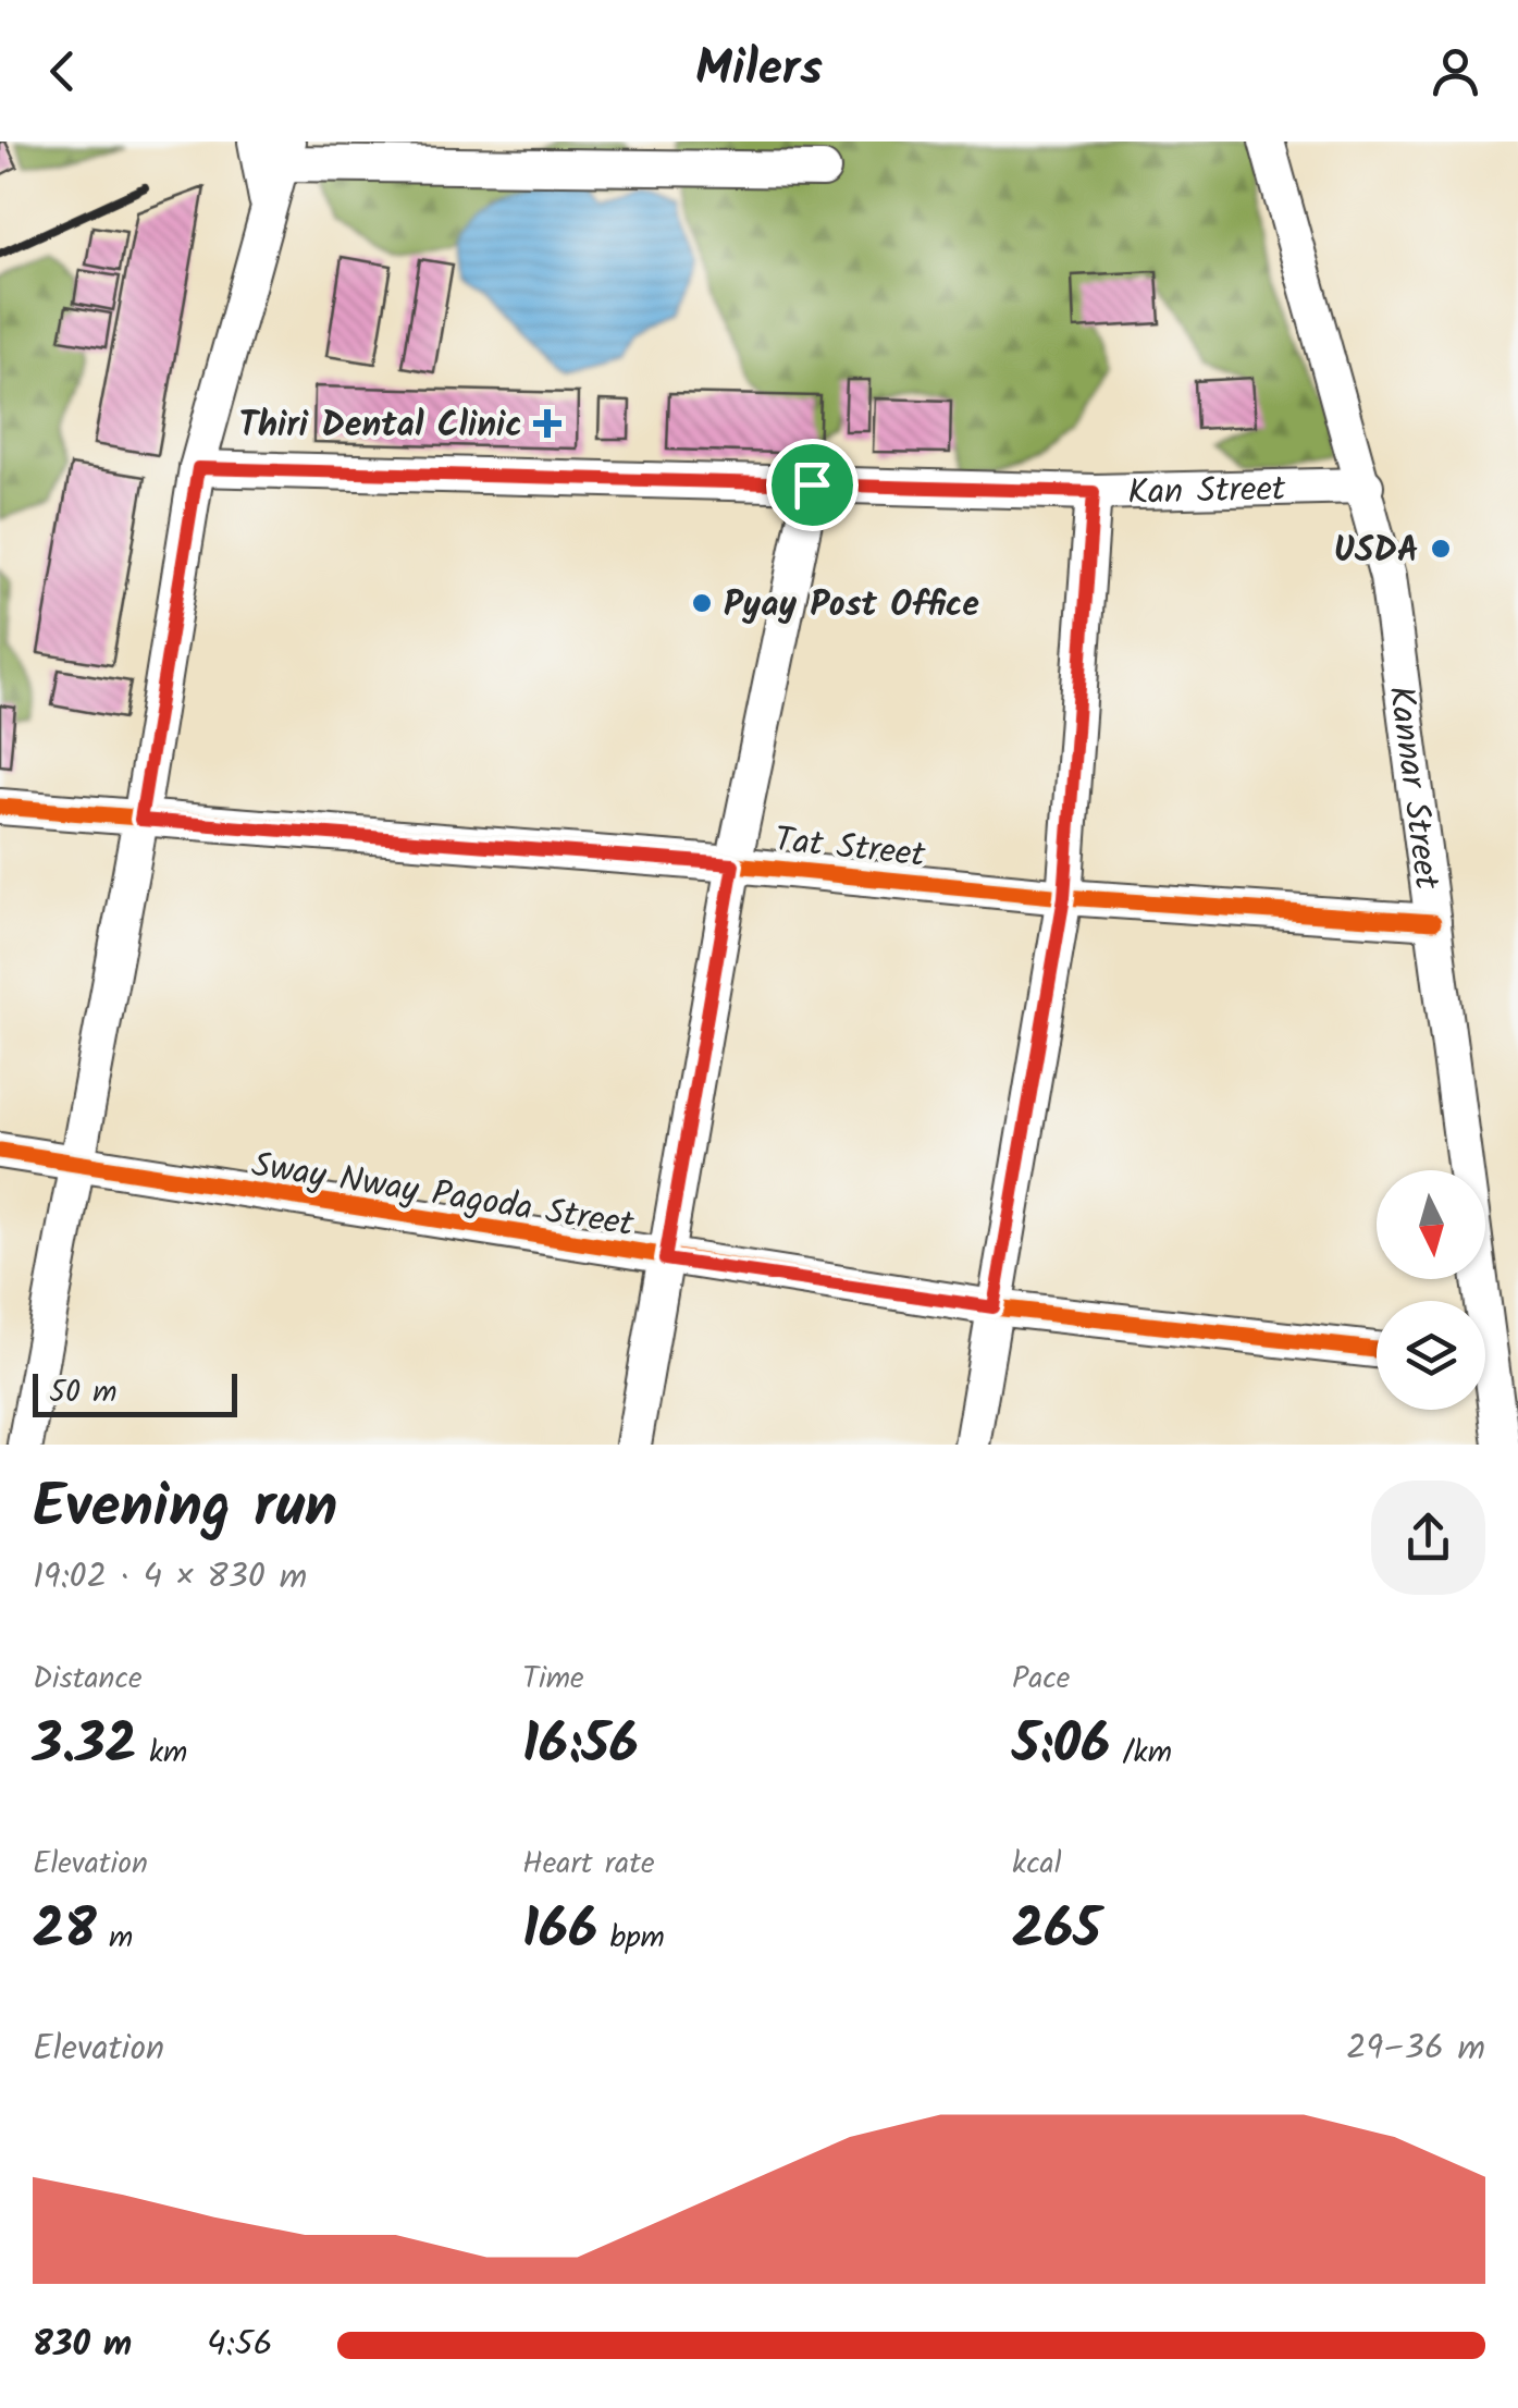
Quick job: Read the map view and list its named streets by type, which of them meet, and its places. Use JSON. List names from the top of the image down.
{
  "streets": {
    "street": [
      "Kan Street",
      "Kannar Street",
      "Tat Street",
      "Sway Nway Pagoda Street"
    ]
  },
  "crossings": [
    ["Kan Street", "Kannar Street"],
    ["Kannar Street", "Tat Street"]
  ],
  "places": {
    "health": ["Thiri Dental Clinic"],
    "other": ["USDA", "Pyay Post Office"]
  },
  "scale_bar": "50 m",
  "north": "bottom",
  "page": {
    "header": "Milers",
    "scale": "50 m",
    "heading": ["Evening run", "19:02 · 4 × 830 m"],
    "stats": [
      ["Distance", "3.32 km"],
      ["Time", "16:56"],
      ["Pace", "5:06 /km"],
      ["Elevation", "28 m"],
      ["Heart rate", "166 bpm"],
      ["kcal", "265"]
    ],
    "chart": ["Elevation", "29–36 m"],
    "list": [
      {
        "name": "830 m",
        "note": "4:56"
      }
    ]
  }
}
